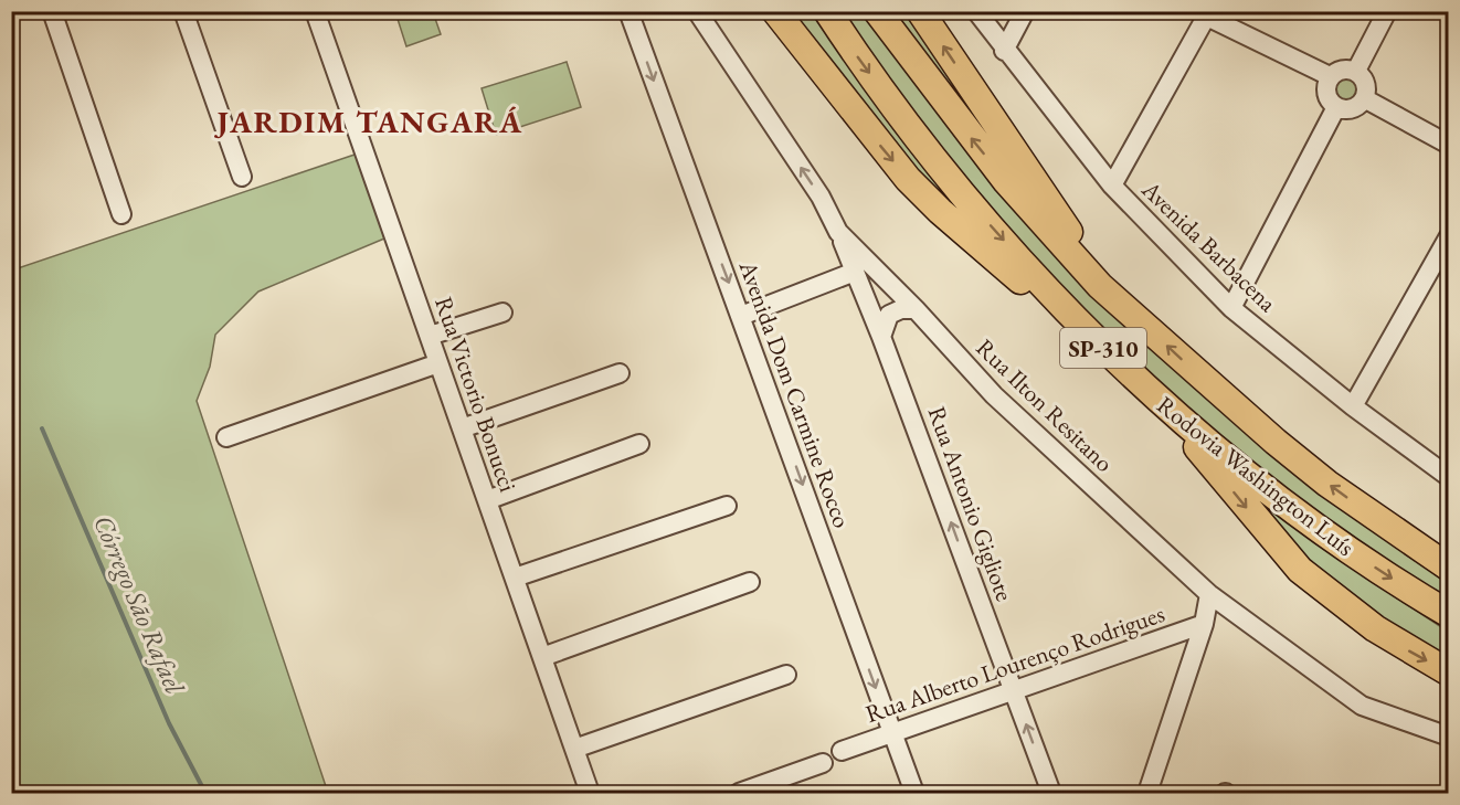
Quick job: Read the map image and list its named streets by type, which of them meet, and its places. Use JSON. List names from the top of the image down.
{
  "streets": {
    "highway": ["SP-310", "Rodovia Washington Luís"],
    "street": [
      "Avenida Barbacena",
      "Rua Victorio Bonucci",
      "Avenida Dom Carmine Rocco",
      "Rua Ilton Resitano",
      "Rua Antonio Gigliote",
      "Rua Alberto Lourenço Rodrigues"
    ]
  },
  "crossings": [
    ["Avenida Dom Carmine Rocco", "Rua Alberto Lourenço Rodrigues"],
    ["Rua Ilton Resitano", "Rua Antonio Gigliote"],
    ["Rua Antonio Gigliote", "Rua Alberto Lourenço Rodrigues"]
  ],
  "one_way": ["Avenida Dom Carmine Rocco", "Rua Antonio Gigliote"],
  "districts": ["JARDIM TANGARÁ"],
  "water": ["Córrego São Rafael"]
}
